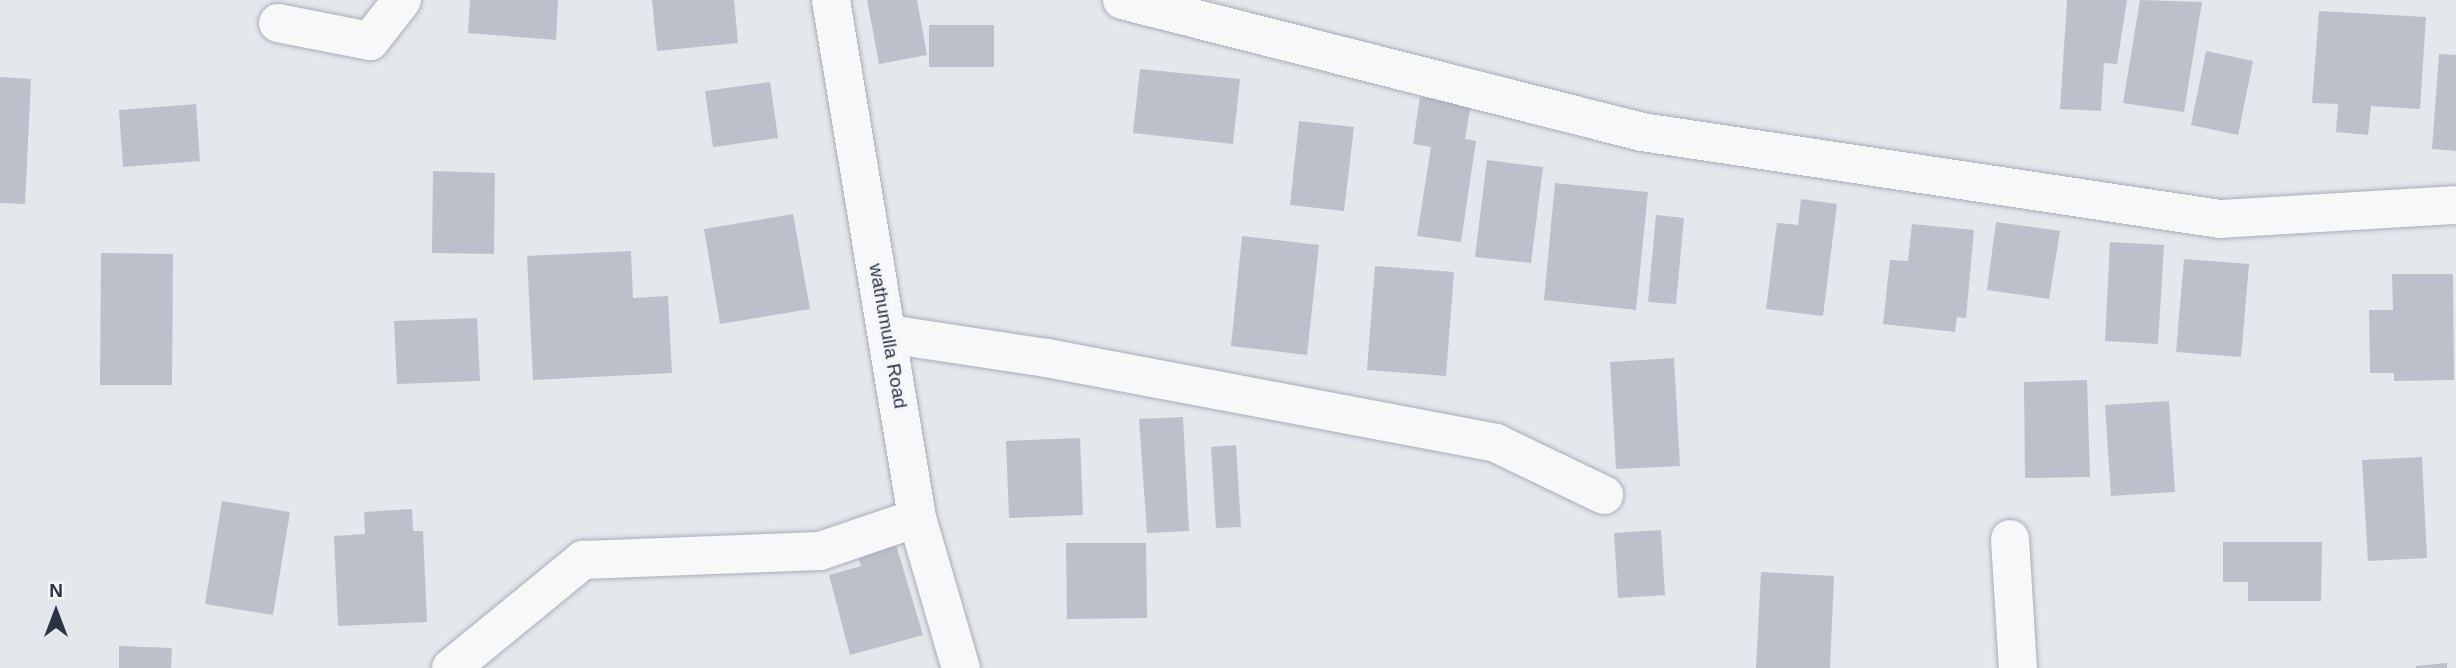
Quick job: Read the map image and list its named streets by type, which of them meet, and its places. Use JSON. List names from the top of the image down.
{
  "streets": {
    "street": ["wathumulla Road"]
  },
  "north": "top"
}
